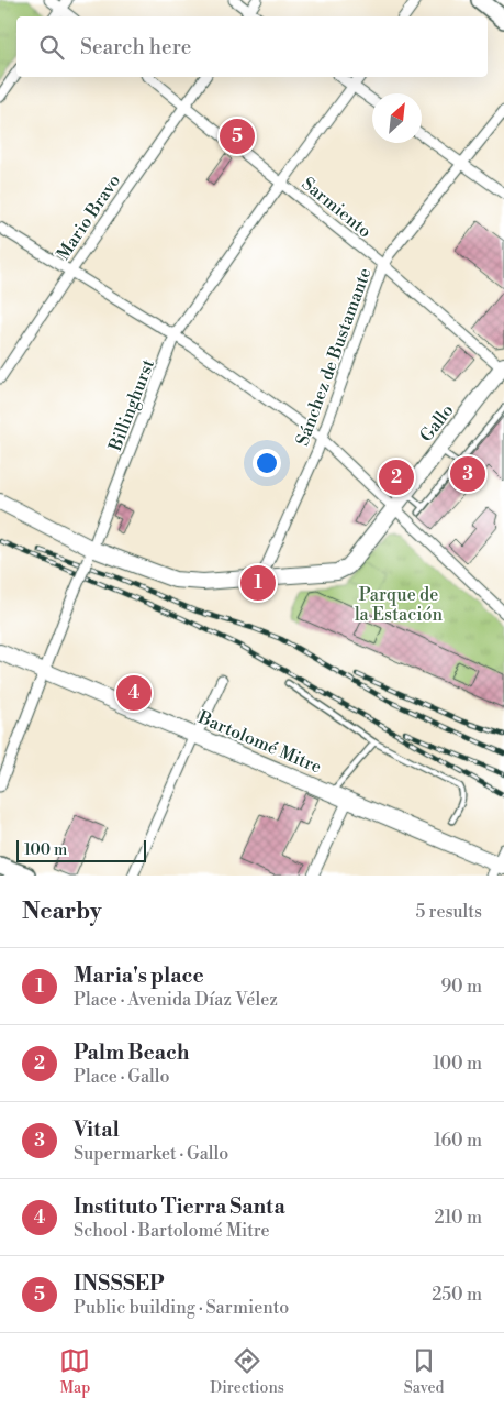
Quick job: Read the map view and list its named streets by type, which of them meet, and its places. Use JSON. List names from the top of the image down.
{
  "streets": {
    "main road": ["Gallo", "Bartolomé Mitre"],
    "street": [
      "Sarmiento",
      "Mario Bravo",
      "Sánchez de Bustamante",
      "Billinghurst"
    ]
  },
  "crossings": [
    ["Sarmiento", "Mario Bravo"],
    ["Sarmiento", "Sánchez de Bustamante"],
    ["Sarmiento", "Billinghurst"],
    ["Sarmiento", "Gallo"],
    ["Sánchez de Bustamante", "Gallo"],
    ["Billinghurst", "Bartolomé Mitre"]
  ],
  "parks": ["Parque de la Estación"],
  "scale_bar": "100 m",
  "north": "top right",
  "page": {
    "search": "Search here",
    "pins": [
      "5",
      "3",
      "2",
      "1",
      "4"
    ],
    "scale": "100 m",
    "heading": ["Nearby", "5 results"],
    "list": [
      {
        "mark": "1",
        "name": "Maria's place",
        "note": "Place · Avenida Díaz Vélez",
        "value": "90 m"
      },
      {
        "mark": "2",
        "name": "Palm Beach",
        "note": "Place · Gallo",
        "value": "100 m"
      },
      {
        "mark": "3",
        "name": "Vital",
        "note": "Supermarket · Gallo",
        "value": "160 m"
      },
      {
        "mark": "4",
        "name": "Instituto Tierra Santa",
        "note": "School · Bartolomé Mitre",
        "value": "210 m"
      },
      {
        "mark": "5",
        "name": "INSSSEP",
        "note": "Public building · Sarmiento",
        "value": "250 m"
      }
    ],
    "nav": ["Map", "Directions", "Saved"]
  }
}
